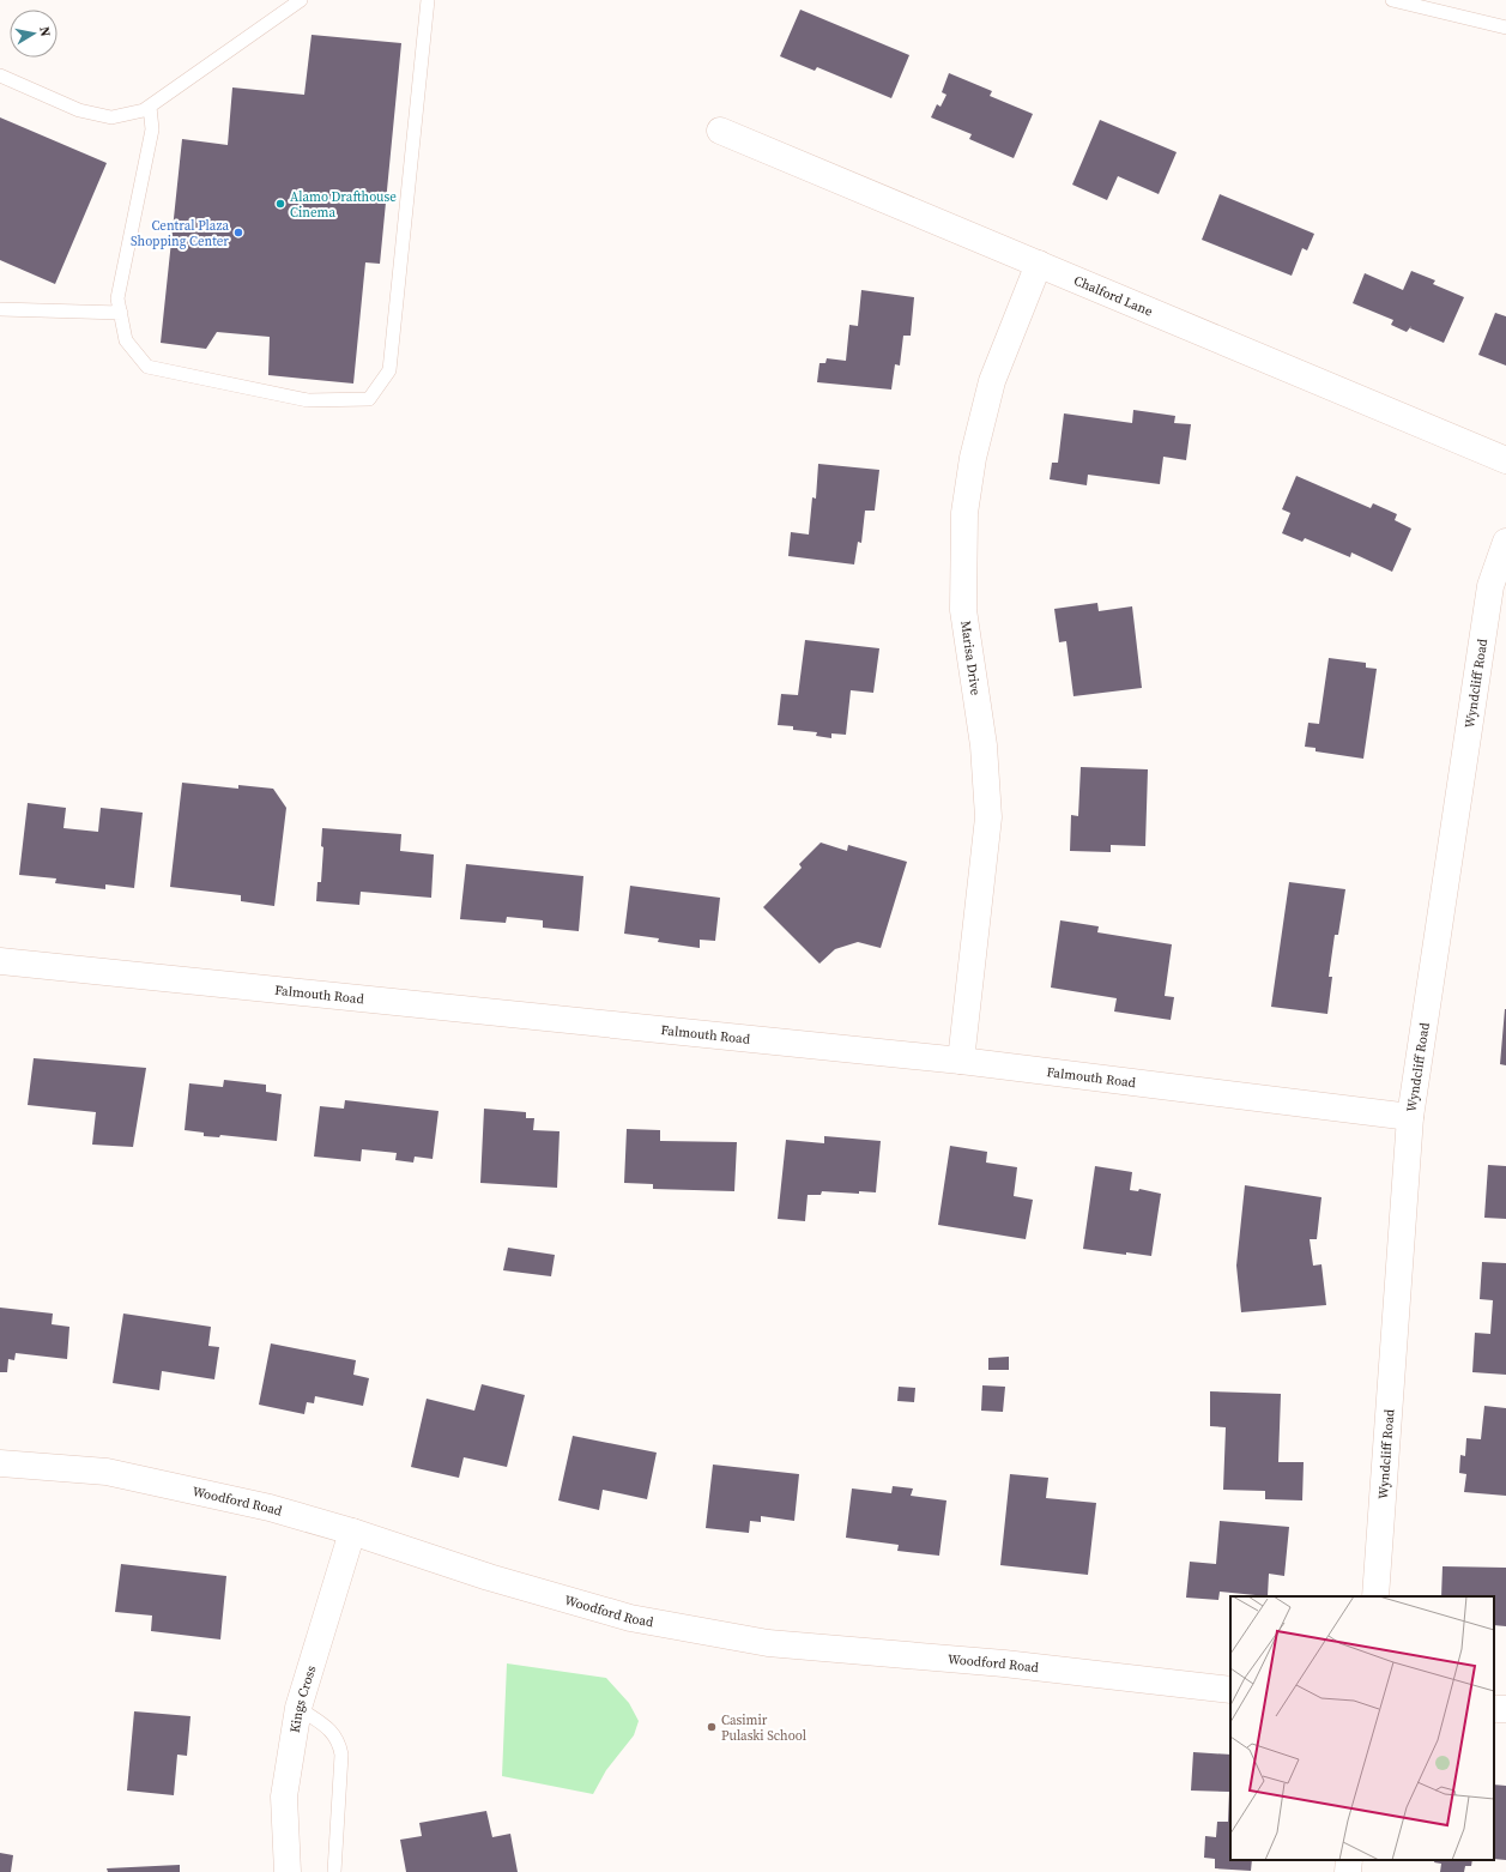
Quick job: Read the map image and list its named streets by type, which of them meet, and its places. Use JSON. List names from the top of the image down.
{
  "streets": {
    "street": [
      "Chalford Lane",
      "Marisa Drive",
      "Wyndcliff Road",
      "Falmouth Road",
      "Woodford Road",
      "Kings Cross"
    ]
  },
  "crossings": [
    ["Chalford Lane", "Marisa Drive"],
    ["Marisa Drive", "Falmouth Road"],
    ["Wyndcliff Road", "Falmouth Road"],
    ["Woodford Road", "Kings Cross"]
  ],
  "places": ["Alamo Drafthouse Cinema", "Central Plaza Shopping Center", "Casimir Pulaski School"],
  "north": "right"
}
